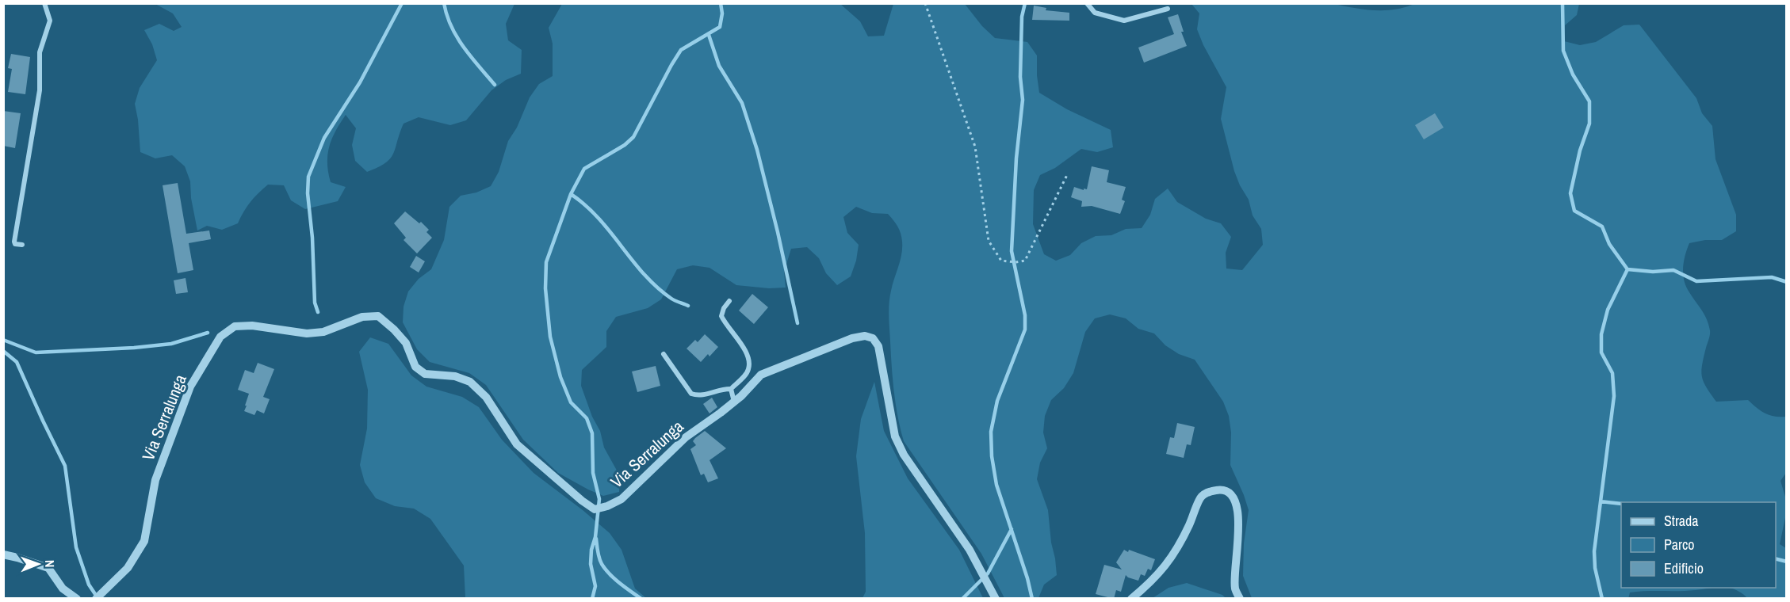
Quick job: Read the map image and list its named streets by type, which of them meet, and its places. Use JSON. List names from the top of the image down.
{
  "streets": {
    "street": ["Via Serralunga"]
  },
  "legend": ["Strada", "Parco", "Edificio"],
  "north": "right"
}
